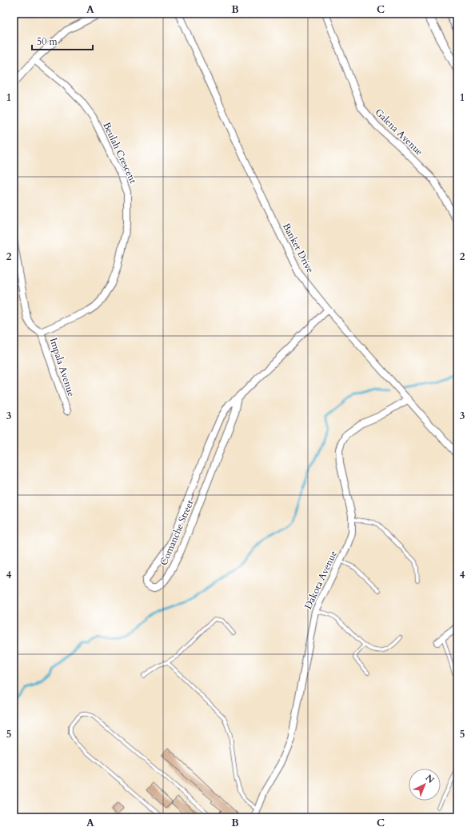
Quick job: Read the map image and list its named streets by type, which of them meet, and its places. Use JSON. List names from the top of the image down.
{
  "streets": {
    "street": [
      "Galena Avenue",
      "Beulah Crescent",
      "Banket Drive",
      "Impala Avenue",
      "Comanche Street",
      "Dakota Avenue"
    ]
  },
  "crossings": [
    ["Beulah Crescent", "Impala Avenue"],
    ["Banket Drive", "Comanche Street"],
    ["Banket Drive", "Dakota Avenue"]
  ],
  "scale_bar": "50 m",
  "north": "top right",
  "grid": {
    "columns": ["A", "B", "C"],
    "rows": [
      "1",
      "2",
      "3",
      "4",
      "5"
    ]
  }
}
